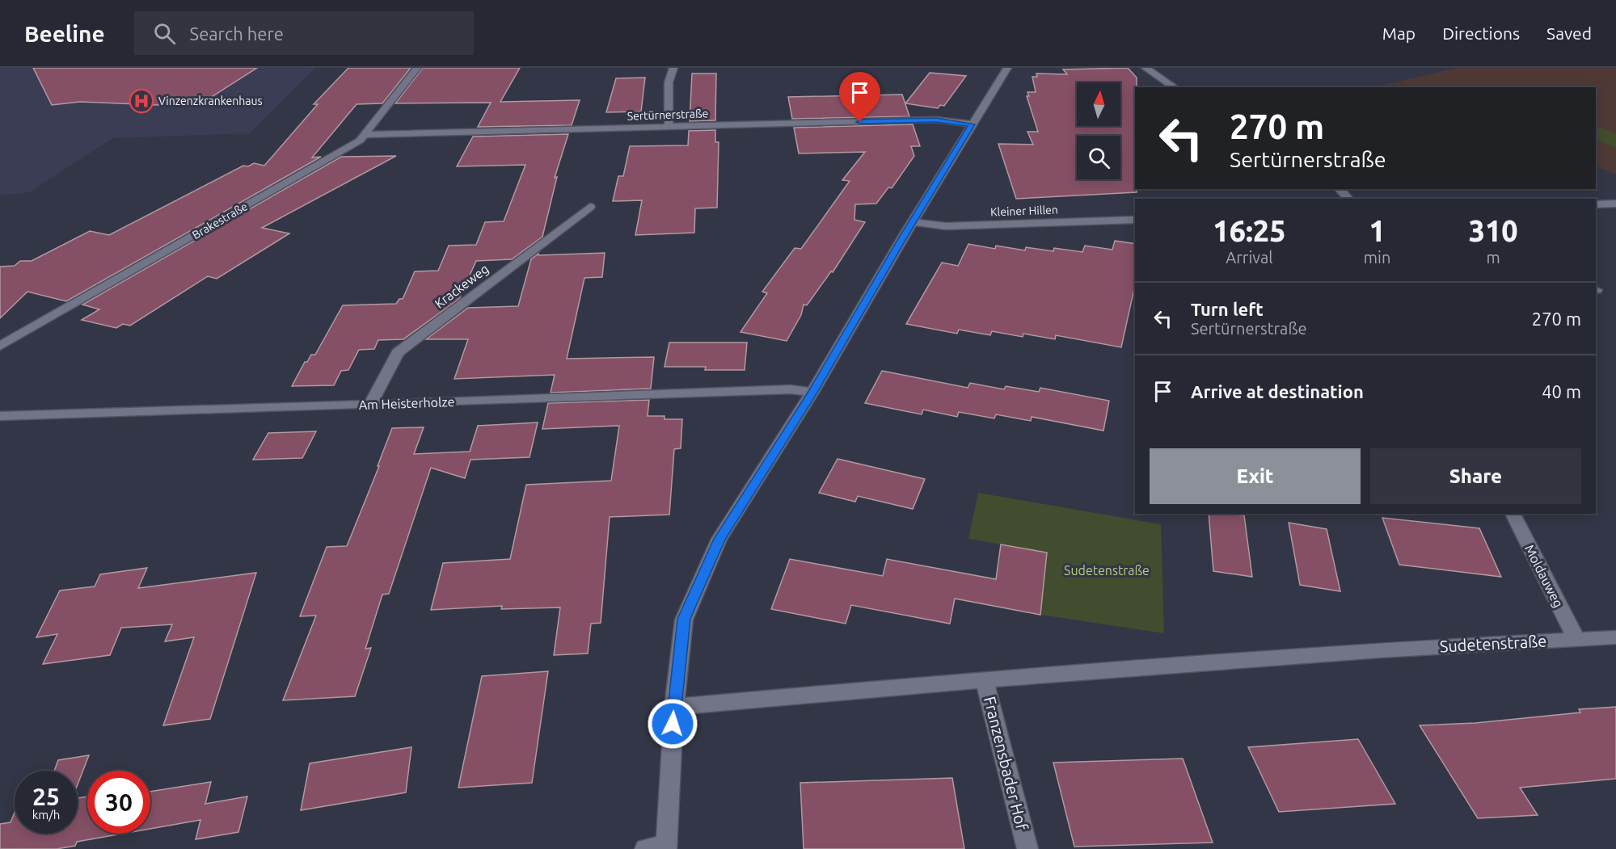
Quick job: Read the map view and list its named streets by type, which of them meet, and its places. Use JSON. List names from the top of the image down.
{
  "streets": {
    "street": [
      "Sertürnerstraße",
      "Kleiner Hillen",
      "Brakestraße",
      "Krackeweg",
      "Am Heisterholze",
      "Moldauweg",
      "Sudetenstraße",
      "Franzensbader Hof"
    ]
  },
  "crossings": [
    ["Sertürnerstraße", "Brakestraße"],
    ["Krackeweg", "Am Heisterholze"],
    ["Moldauweg", "Sudetenstraße"],
    ["Sudetenstraße", "Franzensbader Hof"]
  ],
  "parks": ["Sudetenstraße"],
  "places": {
    "hospital": ["Vinzenzkrankenhaus"]
  },
  "north": "top",
  "page": {
    "header": "Beeline",
    "search": "Search here",
    "nav": ["Map", "Directions", "Saved"],
    "turn": ["270 m", "Sertürnerstraße"],
    "eta": [
      "16:25",
      "Arrival",
      "1",
      "min",
      "310",
      "m"
    ],
    "list": [
      {
        "name": "Turn left",
        "note": "Sertürnerstraße",
        "value": "270 m"
      },
      {
        "name": "Arrive at destination",
        "value": "40 m"
      }
    ],
    "buttons": ["Exit", "Share"],
    "speed": "25 km/h",
    "limit": "30"
  }
}
